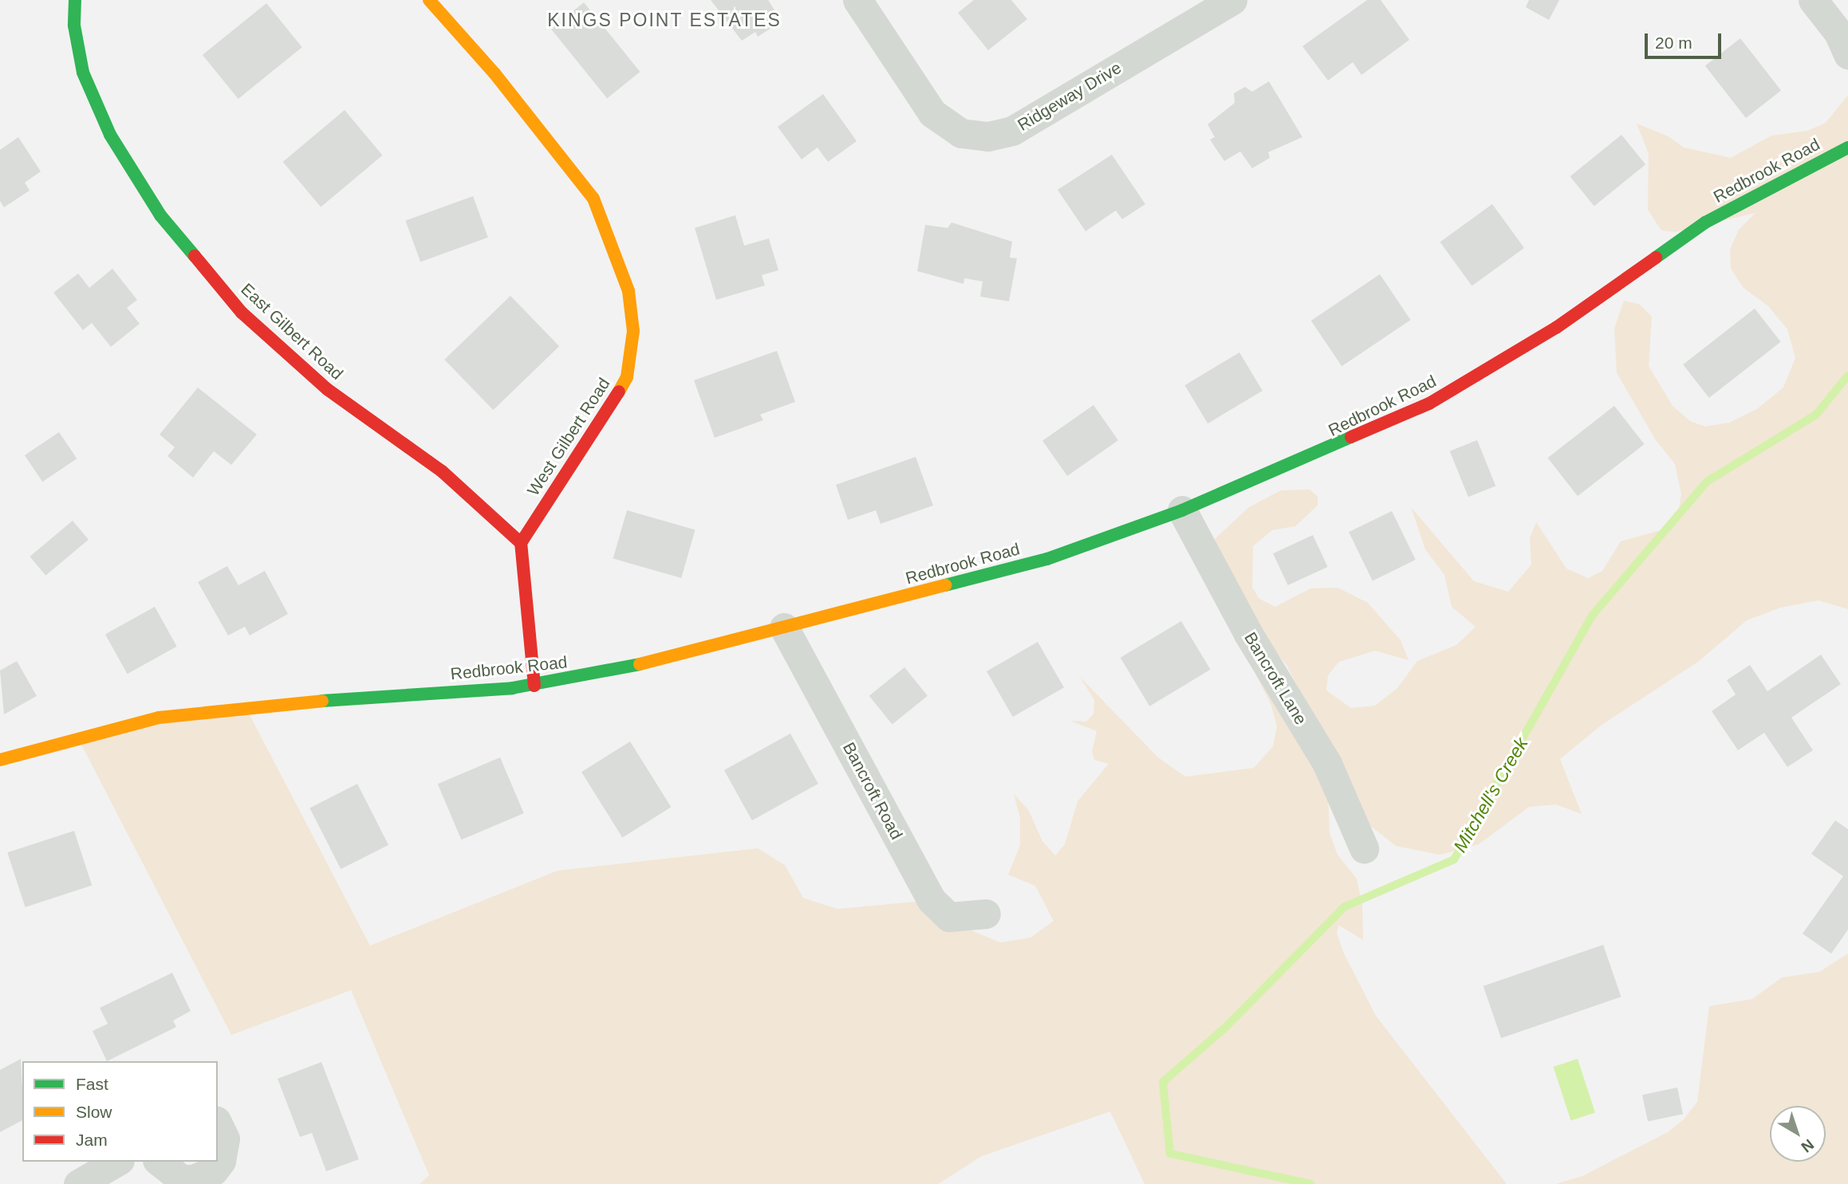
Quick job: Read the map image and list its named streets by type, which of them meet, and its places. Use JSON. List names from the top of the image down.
{
  "streets": {
    "main road": ["Redbrook Road", "East Gilbert Road", "West Gilbert Road"],
    "street": ["Ridgeway Drive", "Bancroft Lane", "Bancroft Road"]
  },
  "crossings": [
    ["Redbrook Road", "Bancroft Lane"],
    ["Redbrook Road", "Bancroft Road"],
    ["East Gilbert Road", "West Gilbert Road"]
  ],
  "districts": ["KINGS POINT ESTATES"],
  "water": ["Mitchell's Creek"],
  "legend": ["Fast", "Slow", "Jam"],
  "scale_bar": "20 m",
  "north": "bottom right"
}
